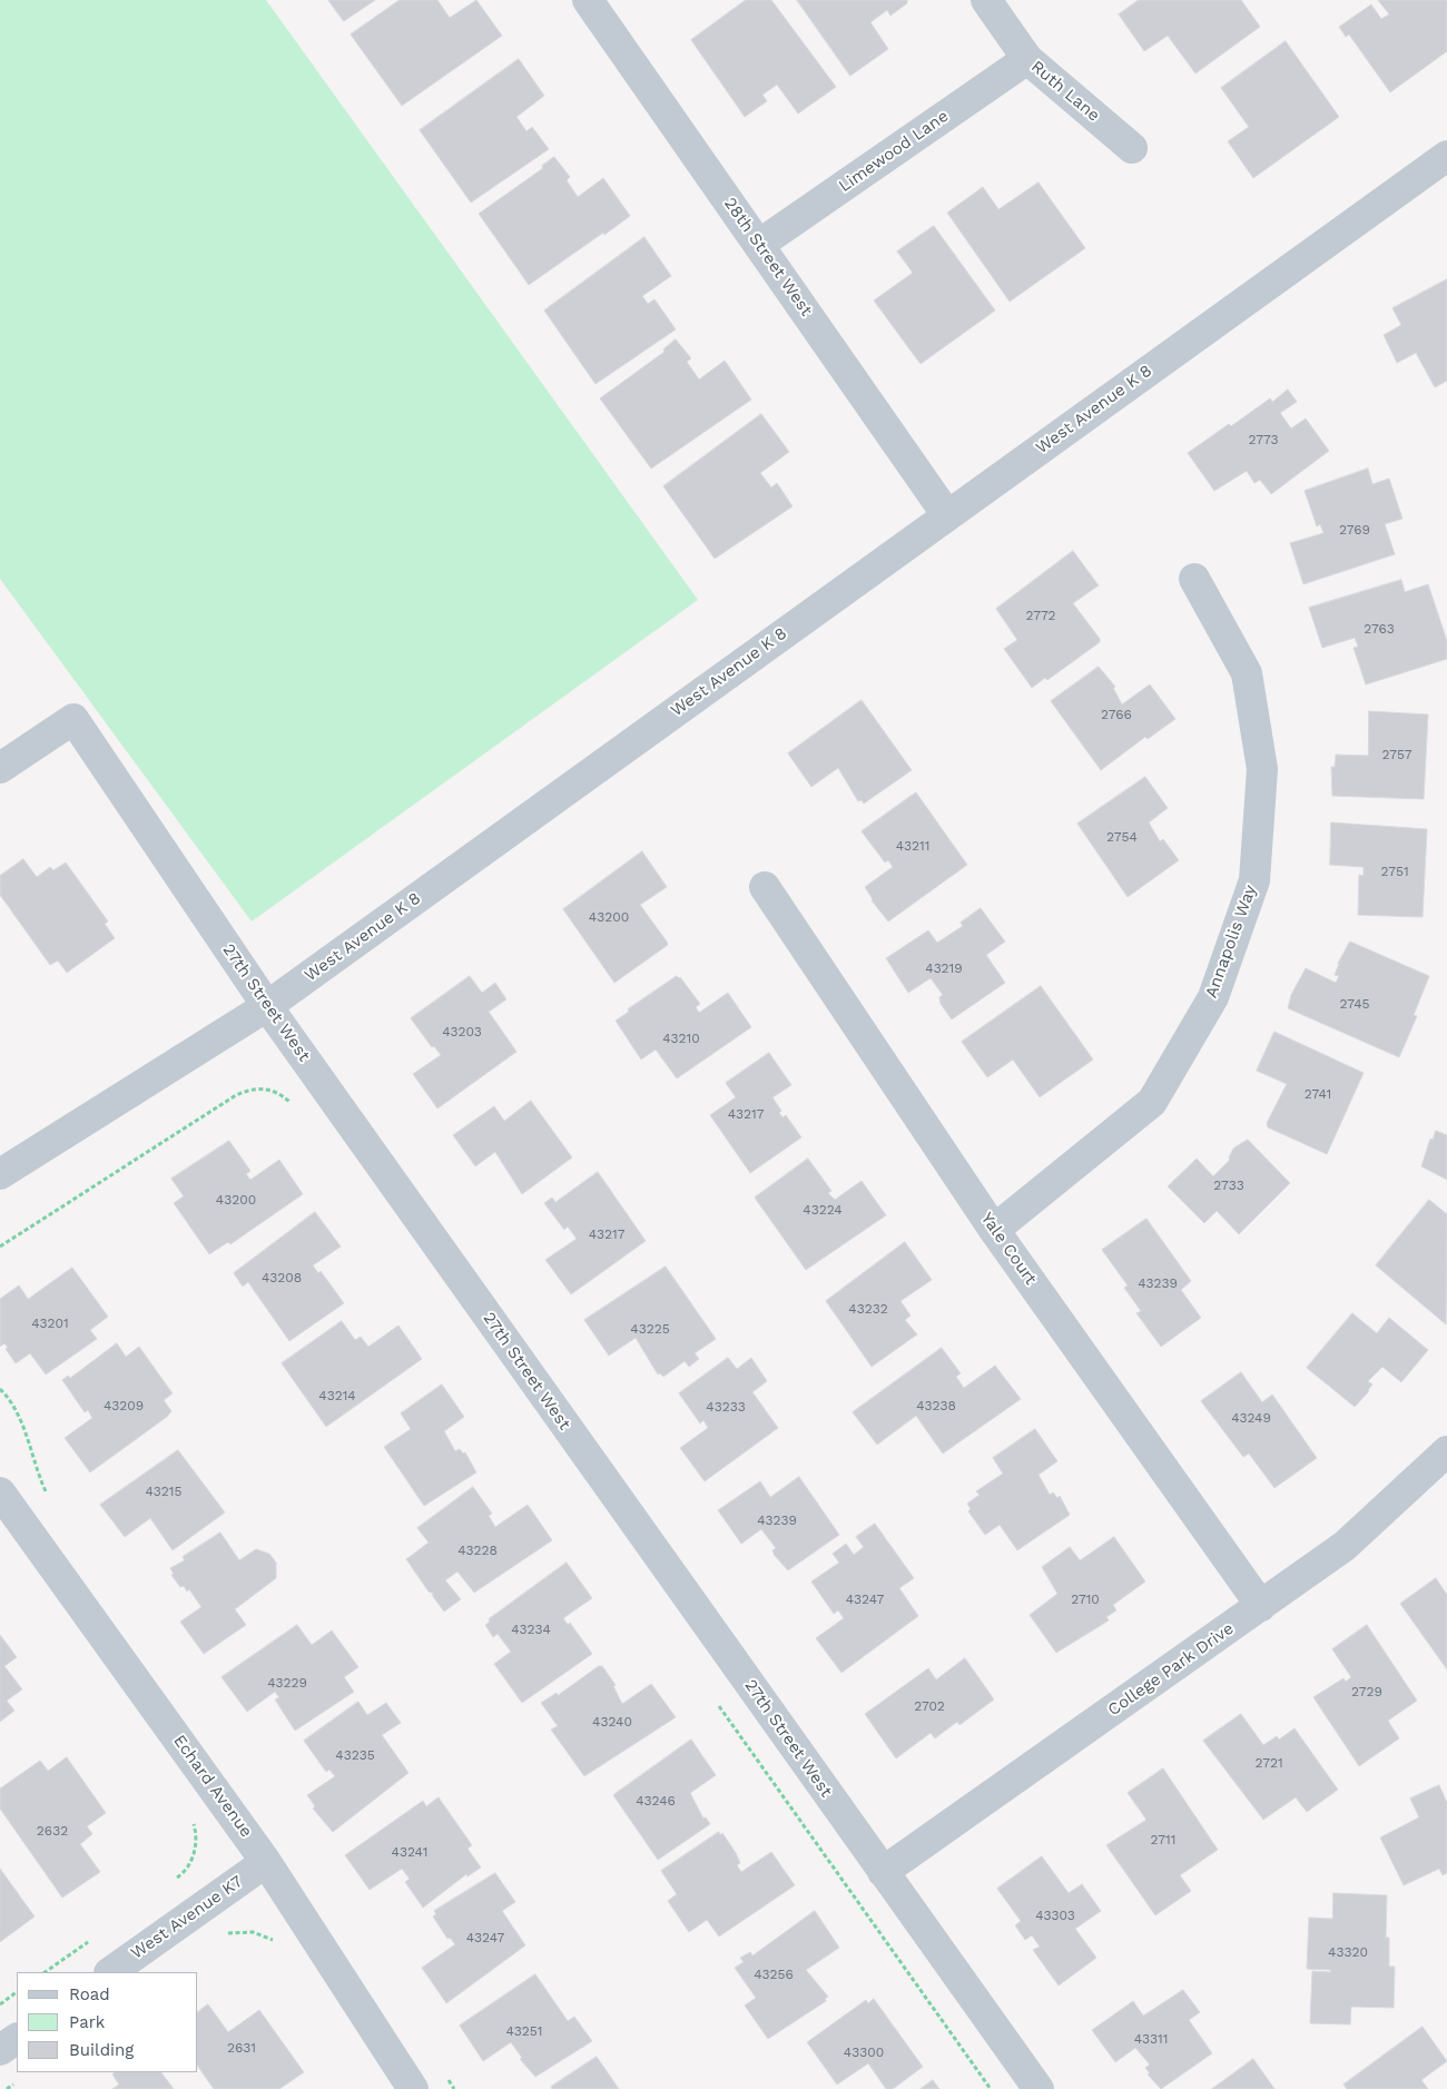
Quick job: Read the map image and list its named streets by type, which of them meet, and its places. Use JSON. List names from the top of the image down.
{
  "streets": {
    "street": [
      "Ruth Lane",
      "Limewood Lane",
      "28th Street West",
      "West Avenue K 8",
      "Annapolis Way",
      "27th Street West",
      "Yale Court",
      "College Park Drive",
      "Echard Avenue",
      "West Avenue K7"
    ]
  },
  "crossings": [
    ["Ruth Lane", "Limewood Lane"],
    ["Limewood Lane", "28th Street West"],
    ["28th Street West", "West Avenue K 8"],
    ["West Avenue K 8", "27th Street West"],
    ["Annapolis Way", "Yale Court"],
    ["27th Street West", "College Park Drive"],
    ["Yale Court", "College Park Drive"],
    ["Echard Avenue", "West Avenue K7"]
  ],
  "house_numbers": [
    "2773",
    "2769",
    "2772",
    "2763",
    "2766",
    "2757",
    "2754",
    "43211",
    "2751",
    "43200",
    "43219",
    "2745",
    "43203",
    "43210",
    "2741",
    "43217",
    "2733",
    "43200",
    "43224",
    "43217",
    "43208",
    "43239",
    "43232",
    "43201",
    "43225",
    "43214",
    "43209",
    "43238",
    "43233",
    "43249",
    "43215",
    "43239",
    "43228",
    "43247",
    "2710",
    "43234",
    "43229",
    "2729",
    "2702",
    "43240",
    "43235",
    "2721",
    "43246",
    "2632",
    "2711",
    "43241",
    "43303",
    "43247",
    "43320",
    "43256",
    "43251",
    "43311",
    "2631",
    "43300"
  ],
  "legend": ["Road", "Park", "Building"]
}
